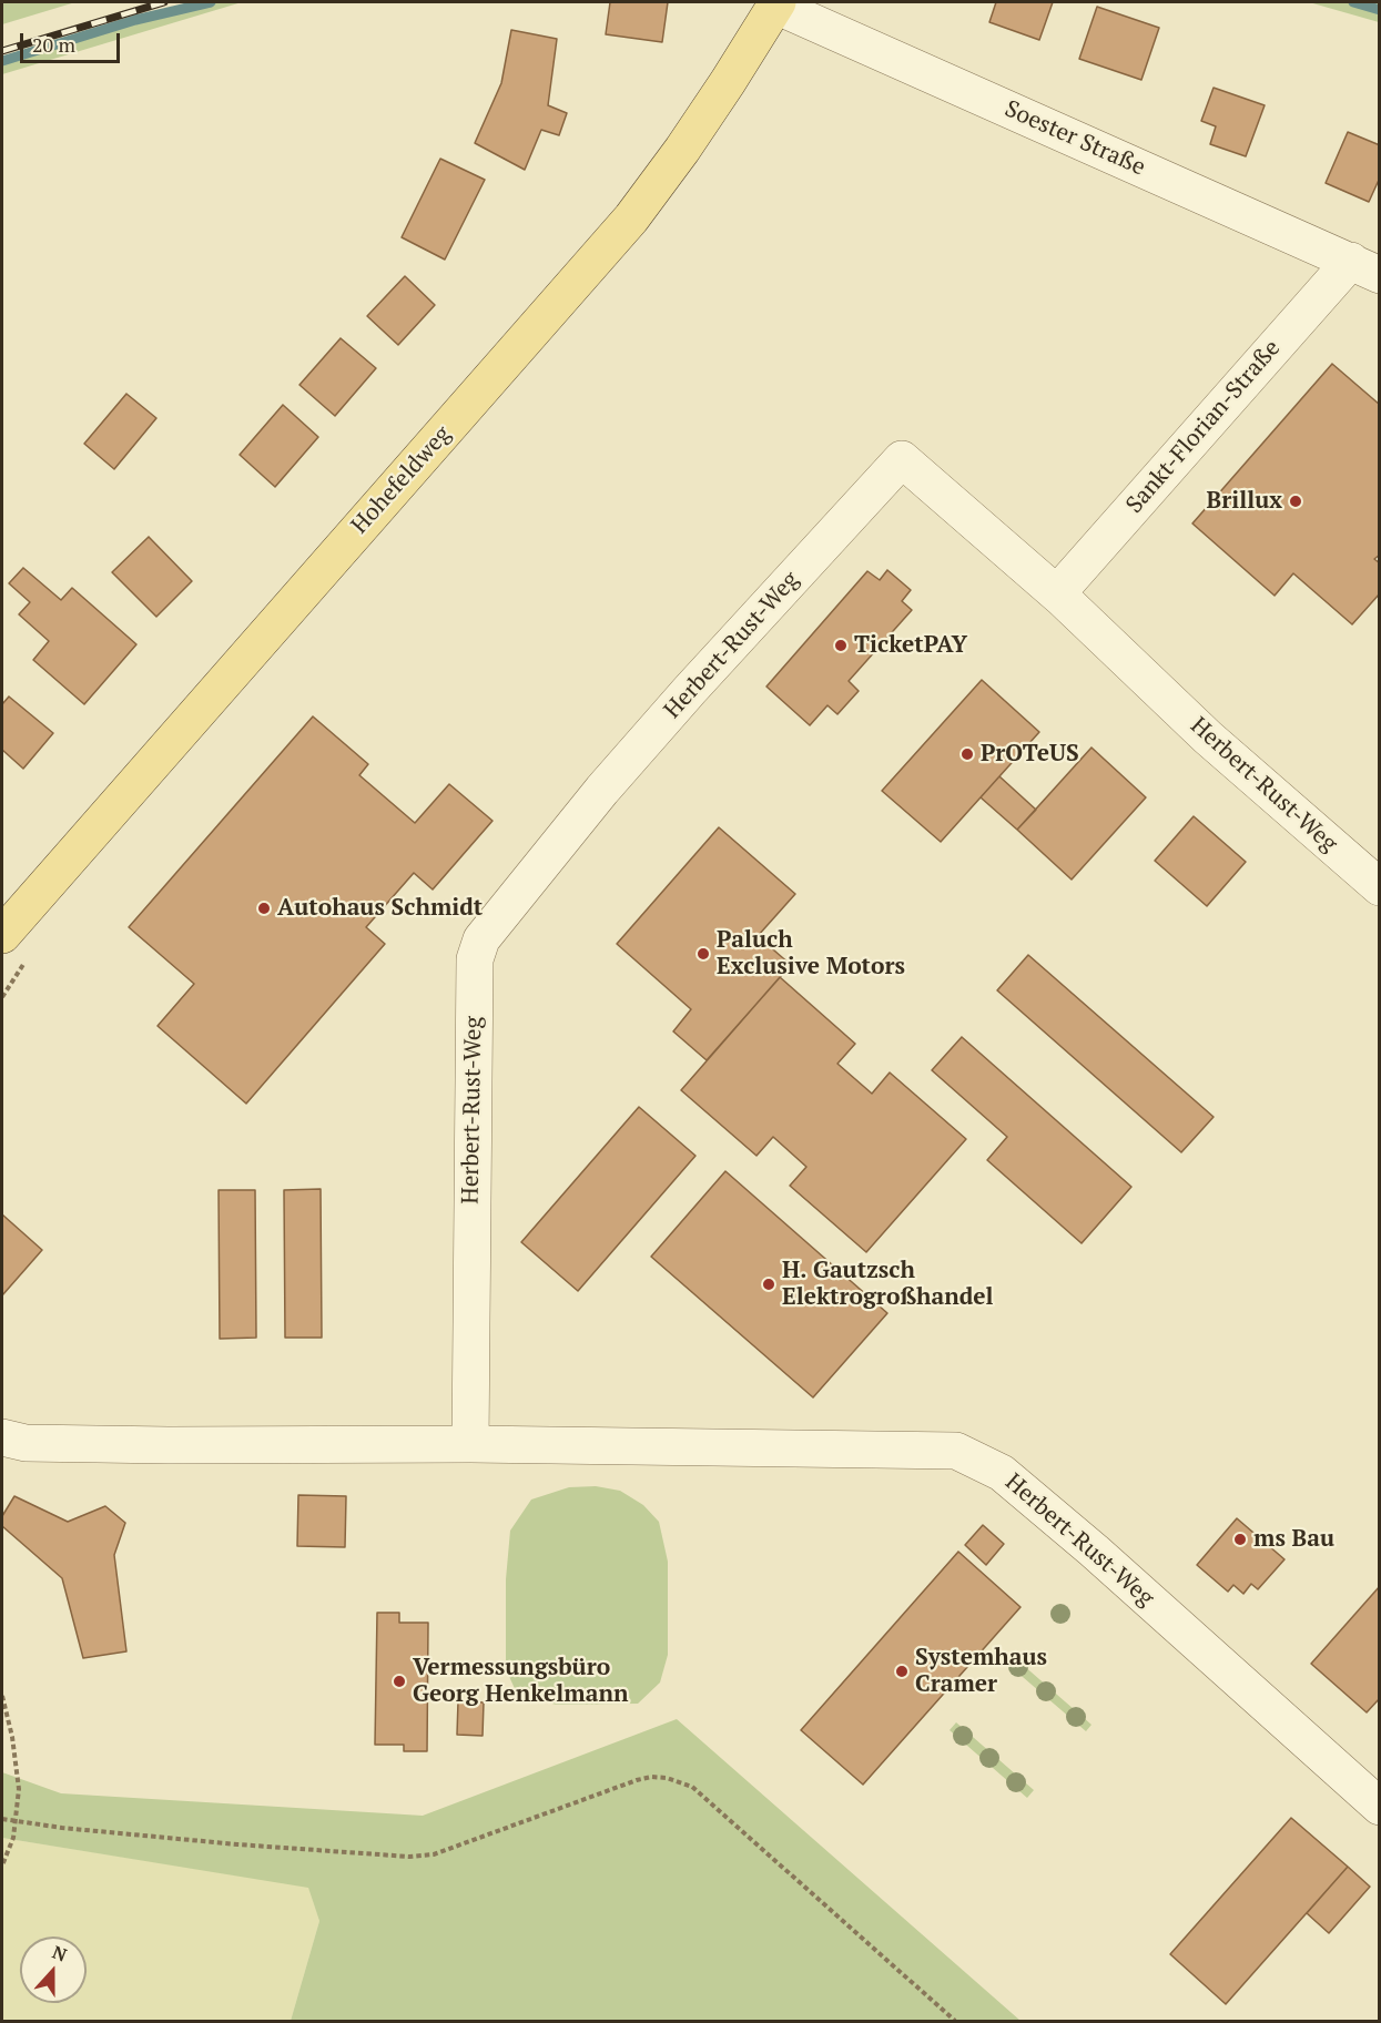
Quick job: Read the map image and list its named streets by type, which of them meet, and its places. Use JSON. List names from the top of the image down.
{
  "streets": {
    "main road": ["Hohefeldweg"],
    "street": ["Soester Straße", "Sankt-Florian-Straße", "Herbert-Rust-Weg"]
  },
  "crossings": [
    ["Soester Straße", "Sankt-Florian-Straße"],
    ["Soester Straße", "Hohefeldweg"],
    ["Sankt-Florian-Straße", "Herbert-Rust-Weg"]
  ],
  "places": [
    "Brillux",
    "TicketPAY",
    "PrOTeUS",
    "Autohaus Schmidt",
    "Paluch Exclusive Motors",
    "H. Gautzsch Elektrogroßhandel",
    "ms Bau",
    "Systemhaus Cramer",
    "Vermessungsbüro Georg Henkelmann"
  ],
  "scale_bar": "20 m",
  "north": "top"
}
